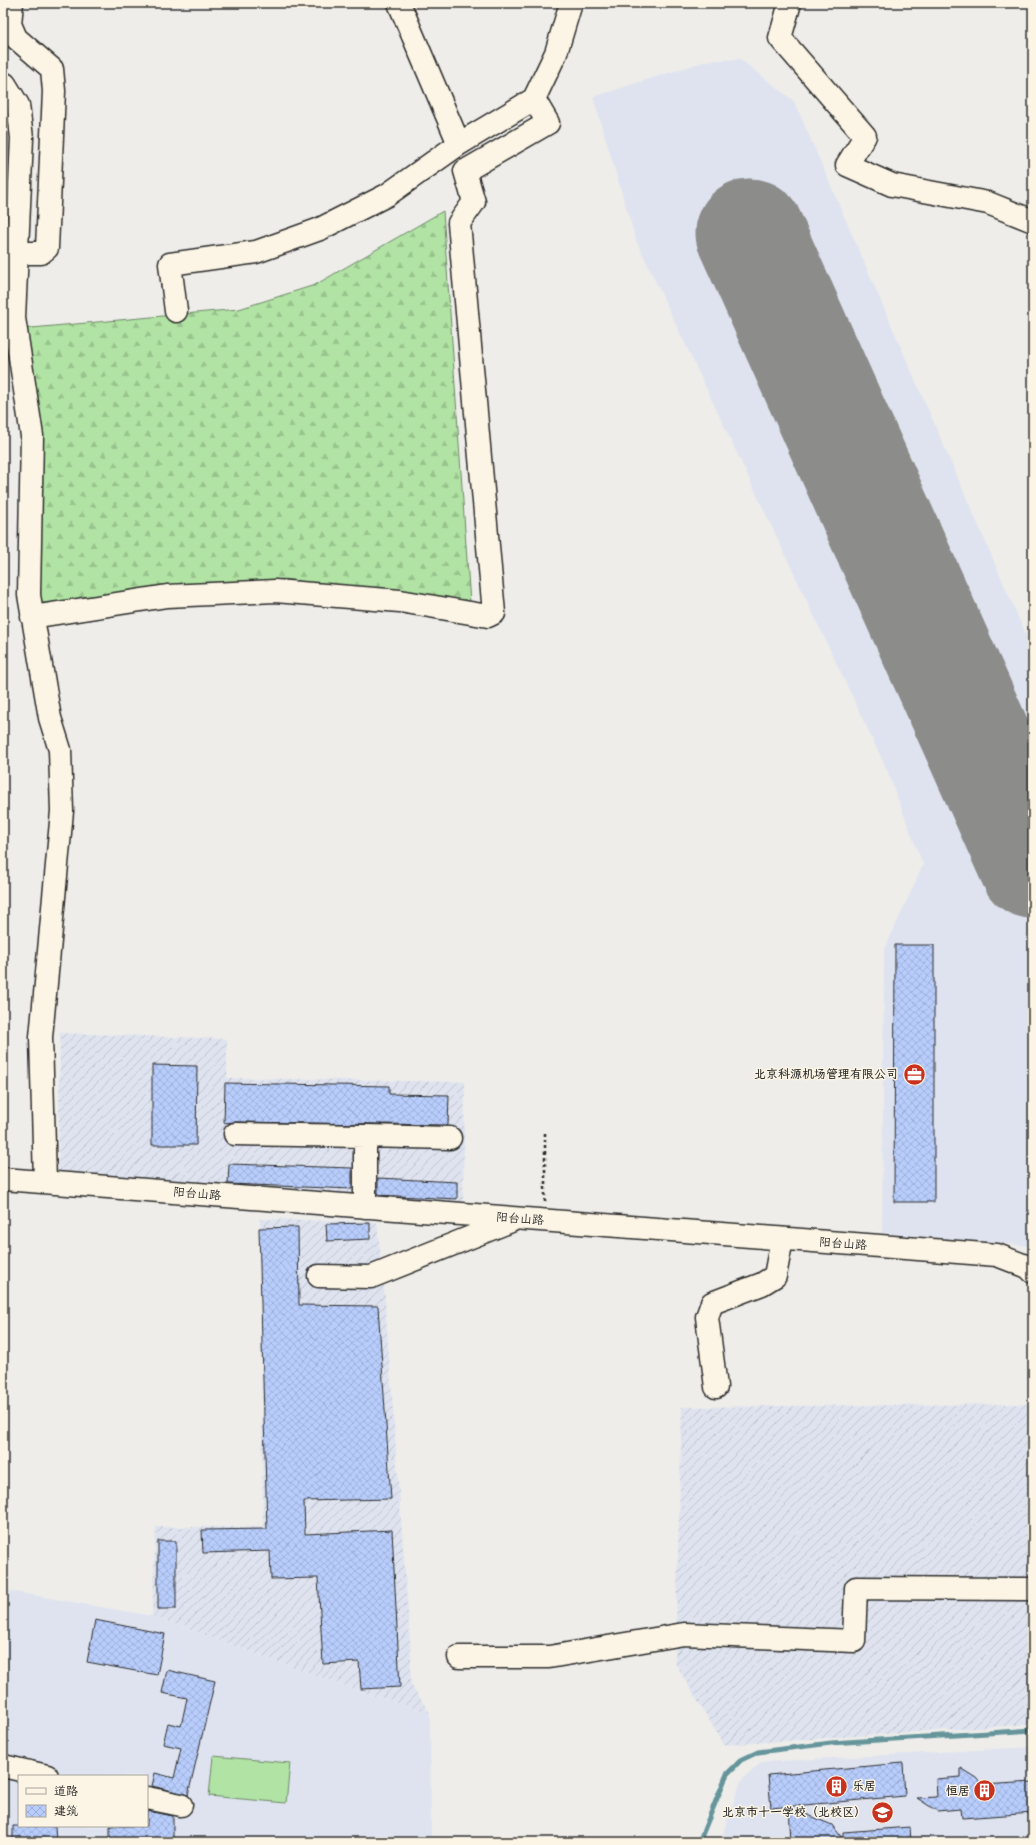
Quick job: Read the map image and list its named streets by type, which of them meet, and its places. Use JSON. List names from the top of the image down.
{
  "streets": {
    "street": ["阳台山路"]
  },
  "places": {
    "office": ["北京科源机场管理有限公司"],
    "building": ["乐居", "恒居"],
    "school or university": ["北京市十一学校（北校区）"]
  },
  "legend": ["道路", "建筑"]
}
